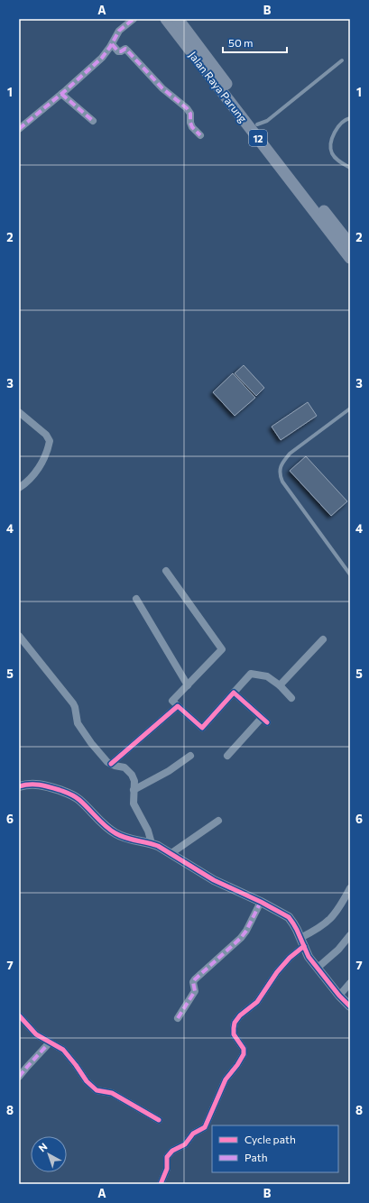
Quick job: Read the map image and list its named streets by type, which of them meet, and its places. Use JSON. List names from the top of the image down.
{
  "streets": {
    "highway": ["Jalan Raya Parung", "12"]
  },
  "legend": ["Cycle path", "Path"],
  "scale_bar": "50 m",
  "north": "top left",
  "grid": {
    "columns": ["A", "B"],
    "rows": [
      "1",
      "2",
      "3",
      "4",
      "5",
      "6",
      "7",
      "8"
    ]
  }
}
